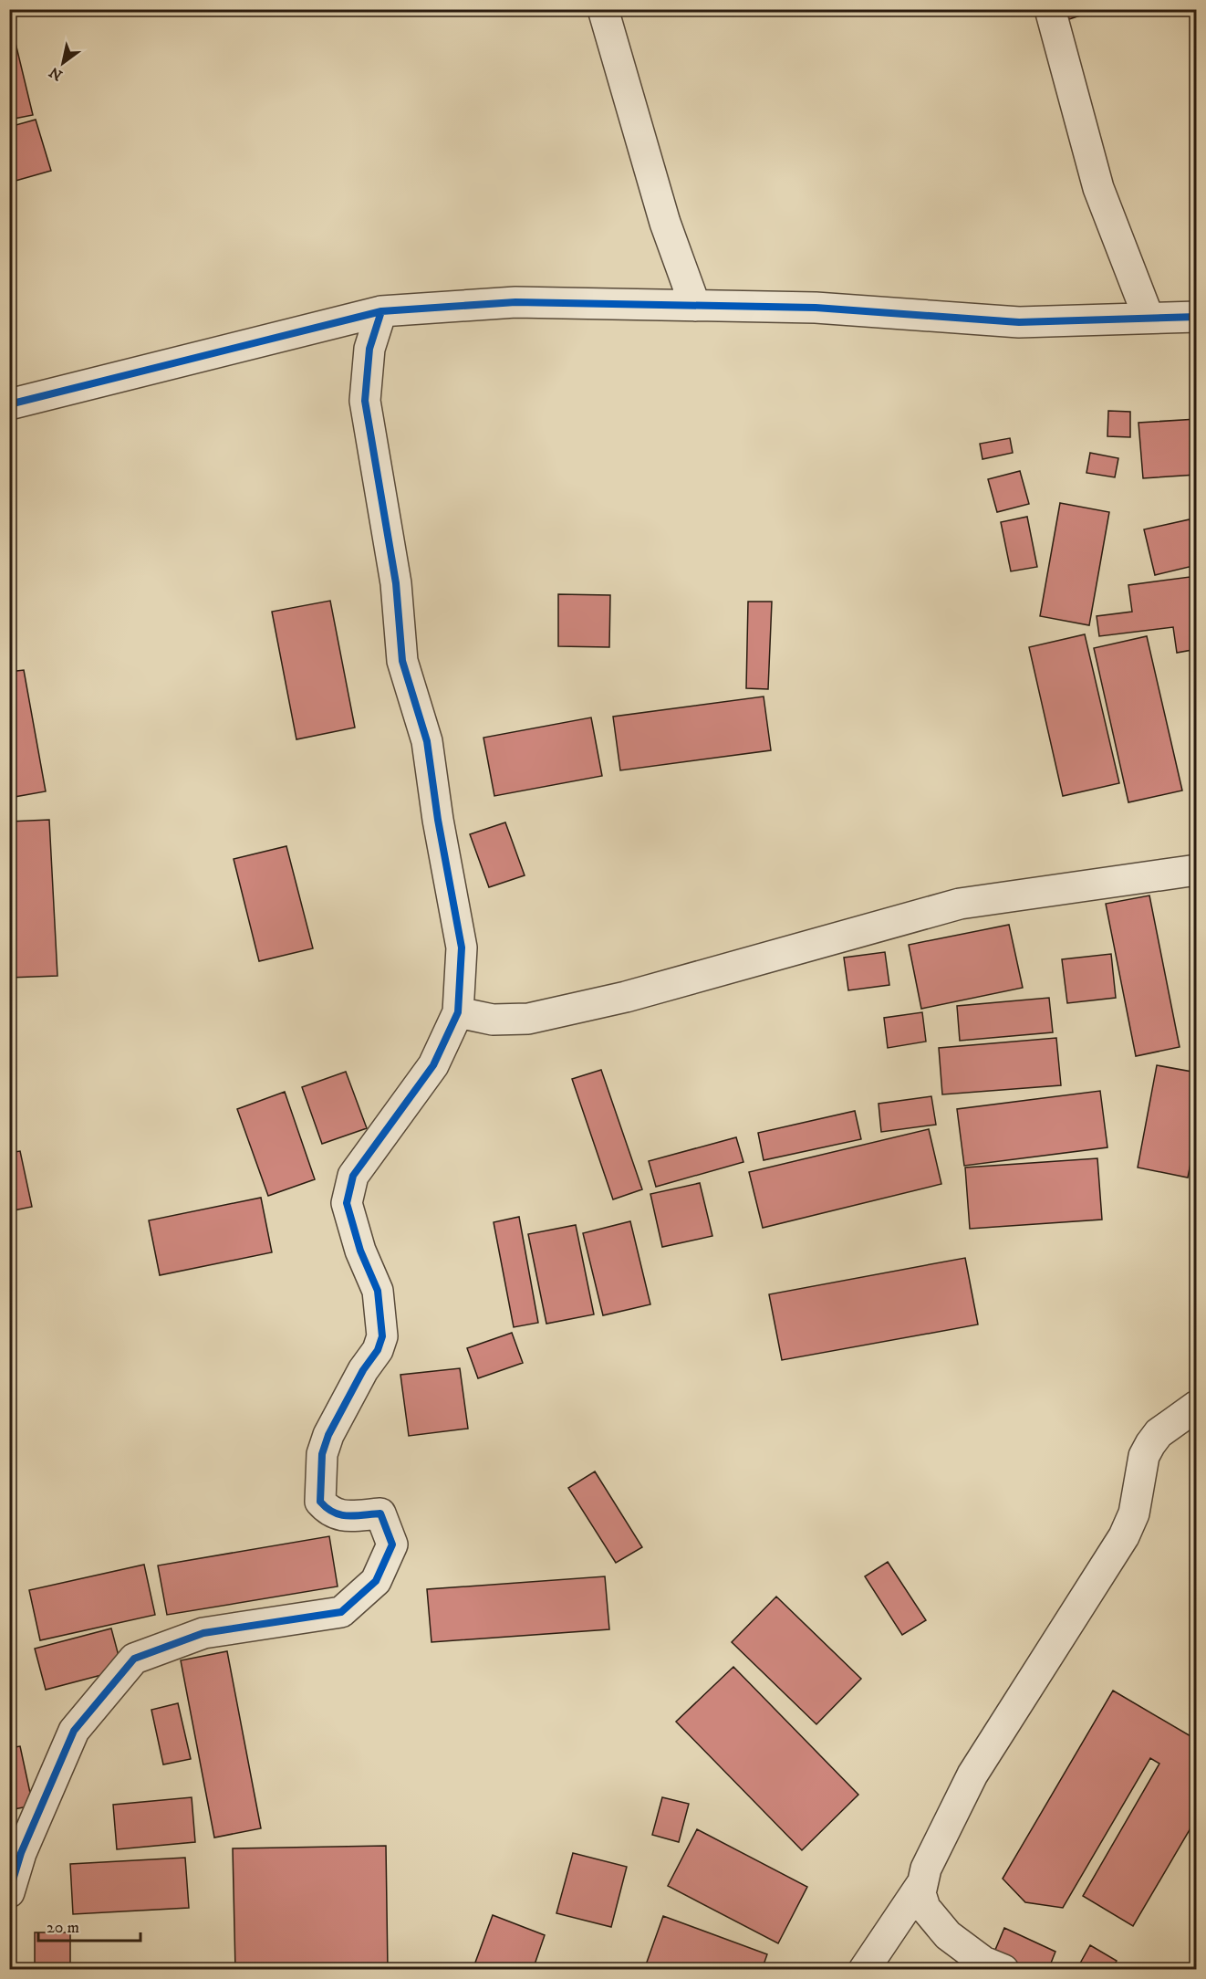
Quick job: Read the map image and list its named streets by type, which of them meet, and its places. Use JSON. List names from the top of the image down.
{
  "scale_bar": "20 m",
  "north": "bottom left"
}
